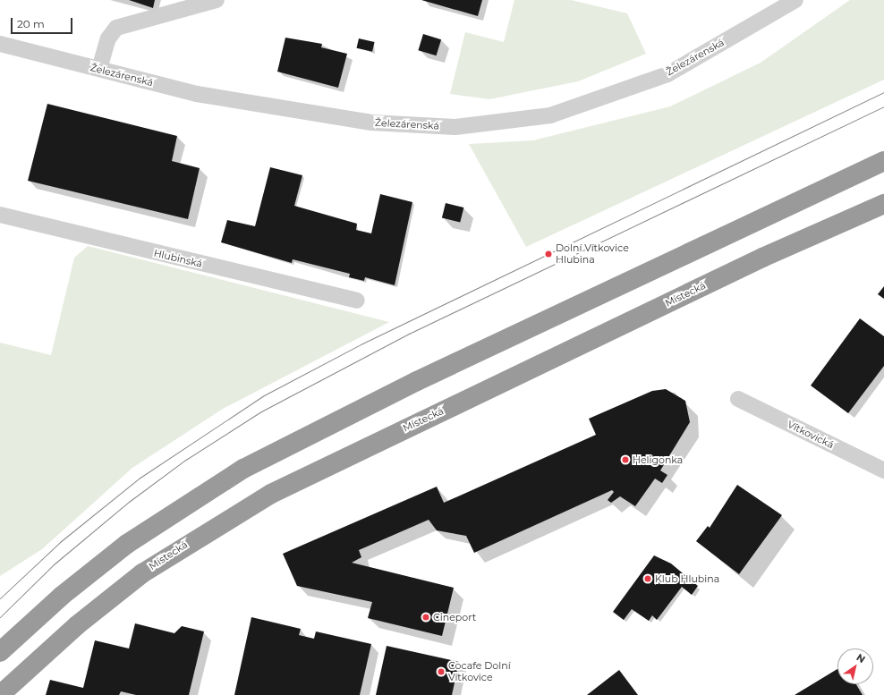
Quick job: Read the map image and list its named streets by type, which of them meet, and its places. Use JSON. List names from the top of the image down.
{
  "streets": {
    "highway": ["Místecká"],
    "street": ["Železárenská", "Hlubinská", "Vítkovická"]
  },
  "places": [
    "Dolní Vítkovice Hlubina",
    "Heligonka",
    "Klub Hlubina",
    "Cineport",
    "Cocafe Dolní Vítkovice"
  ],
  "scale_bar": "20 m",
  "north": "top right"
}
